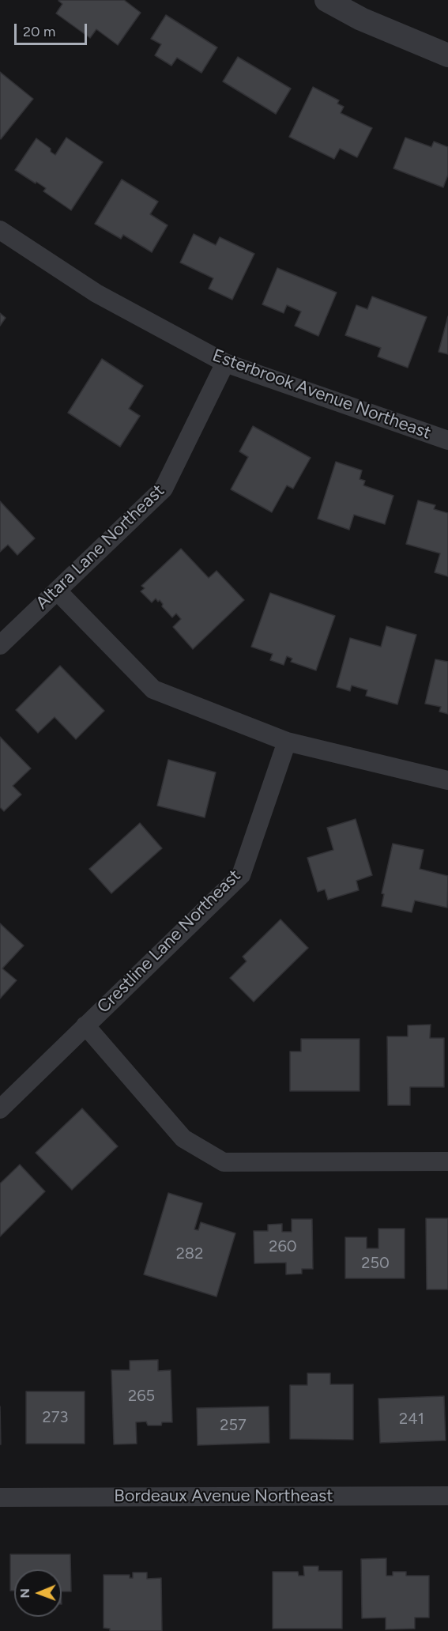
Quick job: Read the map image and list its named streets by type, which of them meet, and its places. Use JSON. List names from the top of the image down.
{
  "streets": {
    "street": [
      "Esterbrook Avenue Northeast",
      "Altara Lane Northeast",
      "Crestline Lane Northeast",
      "Bordeaux Avenue Northeast"
    ]
  },
  "crossings": [
    ["Esterbrook Avenue Northeast", "Altara Lane Northeast"]
  ],
  "house_numbers": [
    "260",
    "282",
    "250",
    "265",
    "273",
    "241",
    "257"
  ],
  "scale_bar": "20 m",
  "north": "left"
}
